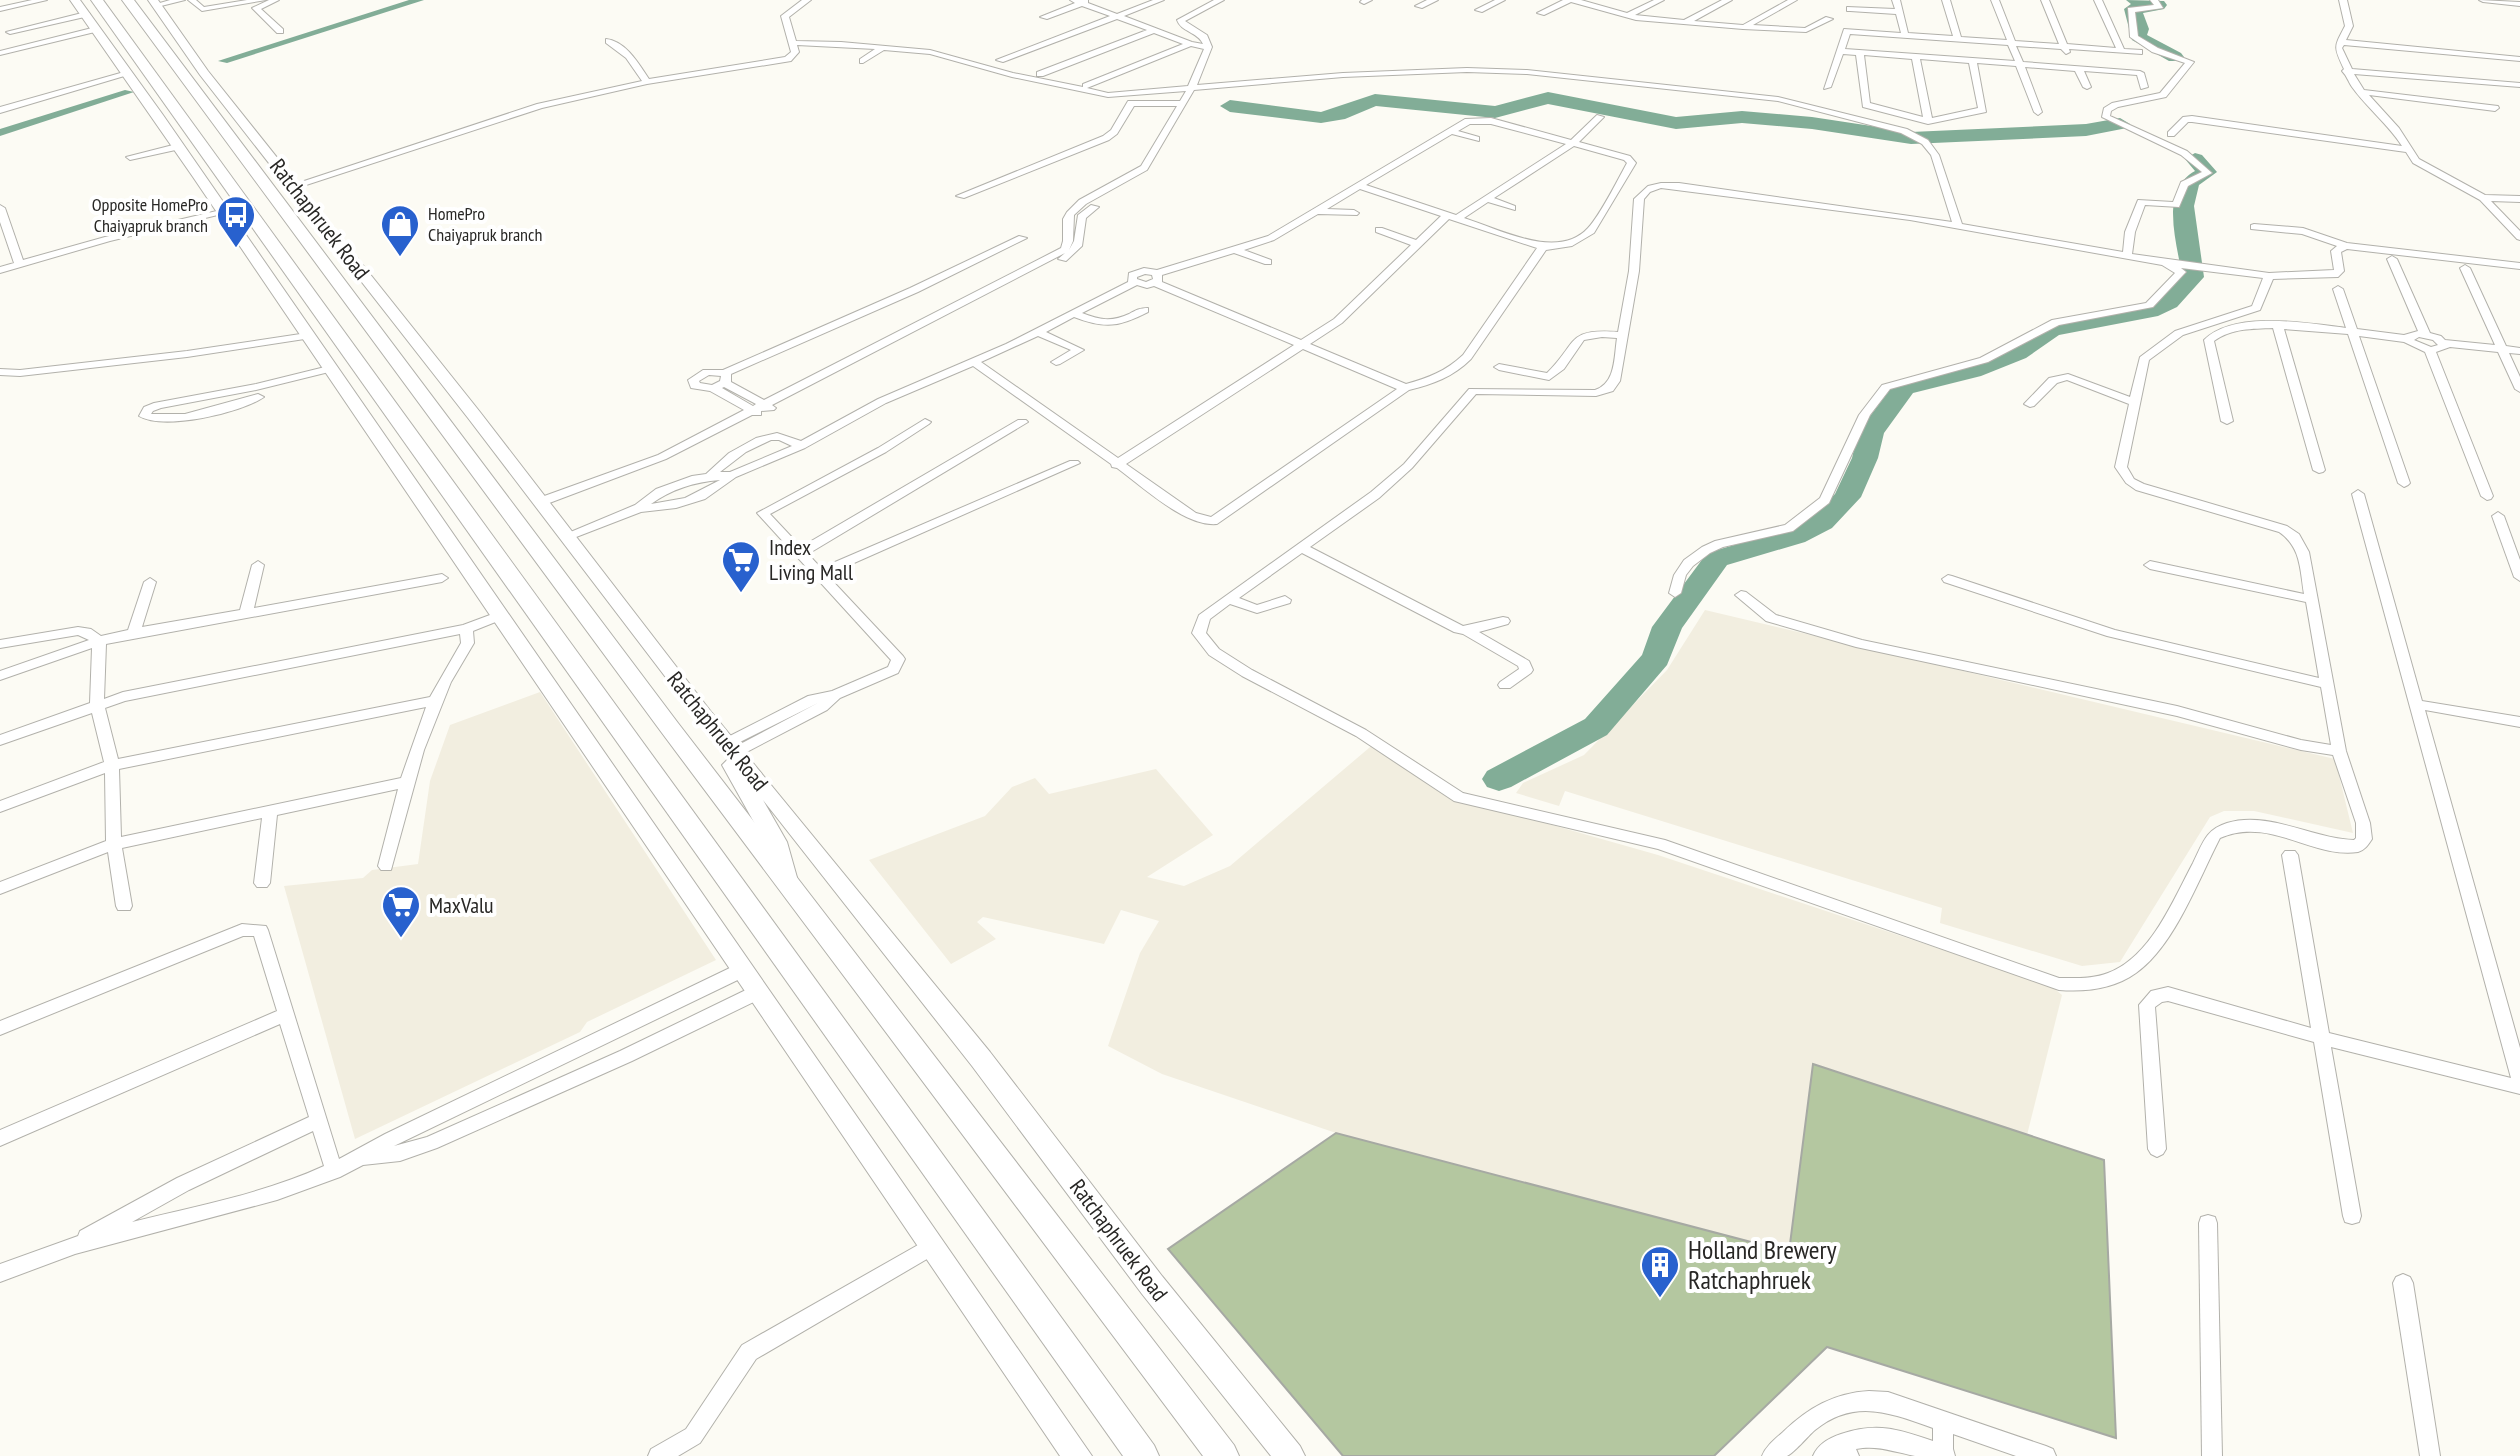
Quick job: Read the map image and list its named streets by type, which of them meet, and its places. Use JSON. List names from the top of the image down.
{
  "streets": {
    "main road": ["Ratchaphruek Road"]
  },
  "places": {
    "bus stop": ["Opposite HomePro Chaiyapruk branch"],
    "shop": ["HomePro Chaiyapruk branch"],
    "supermarket": ["Index Living Mall", "MaxValu"],
    "building": ["Holland Brewery Ratchaphruek"]
  }
}
